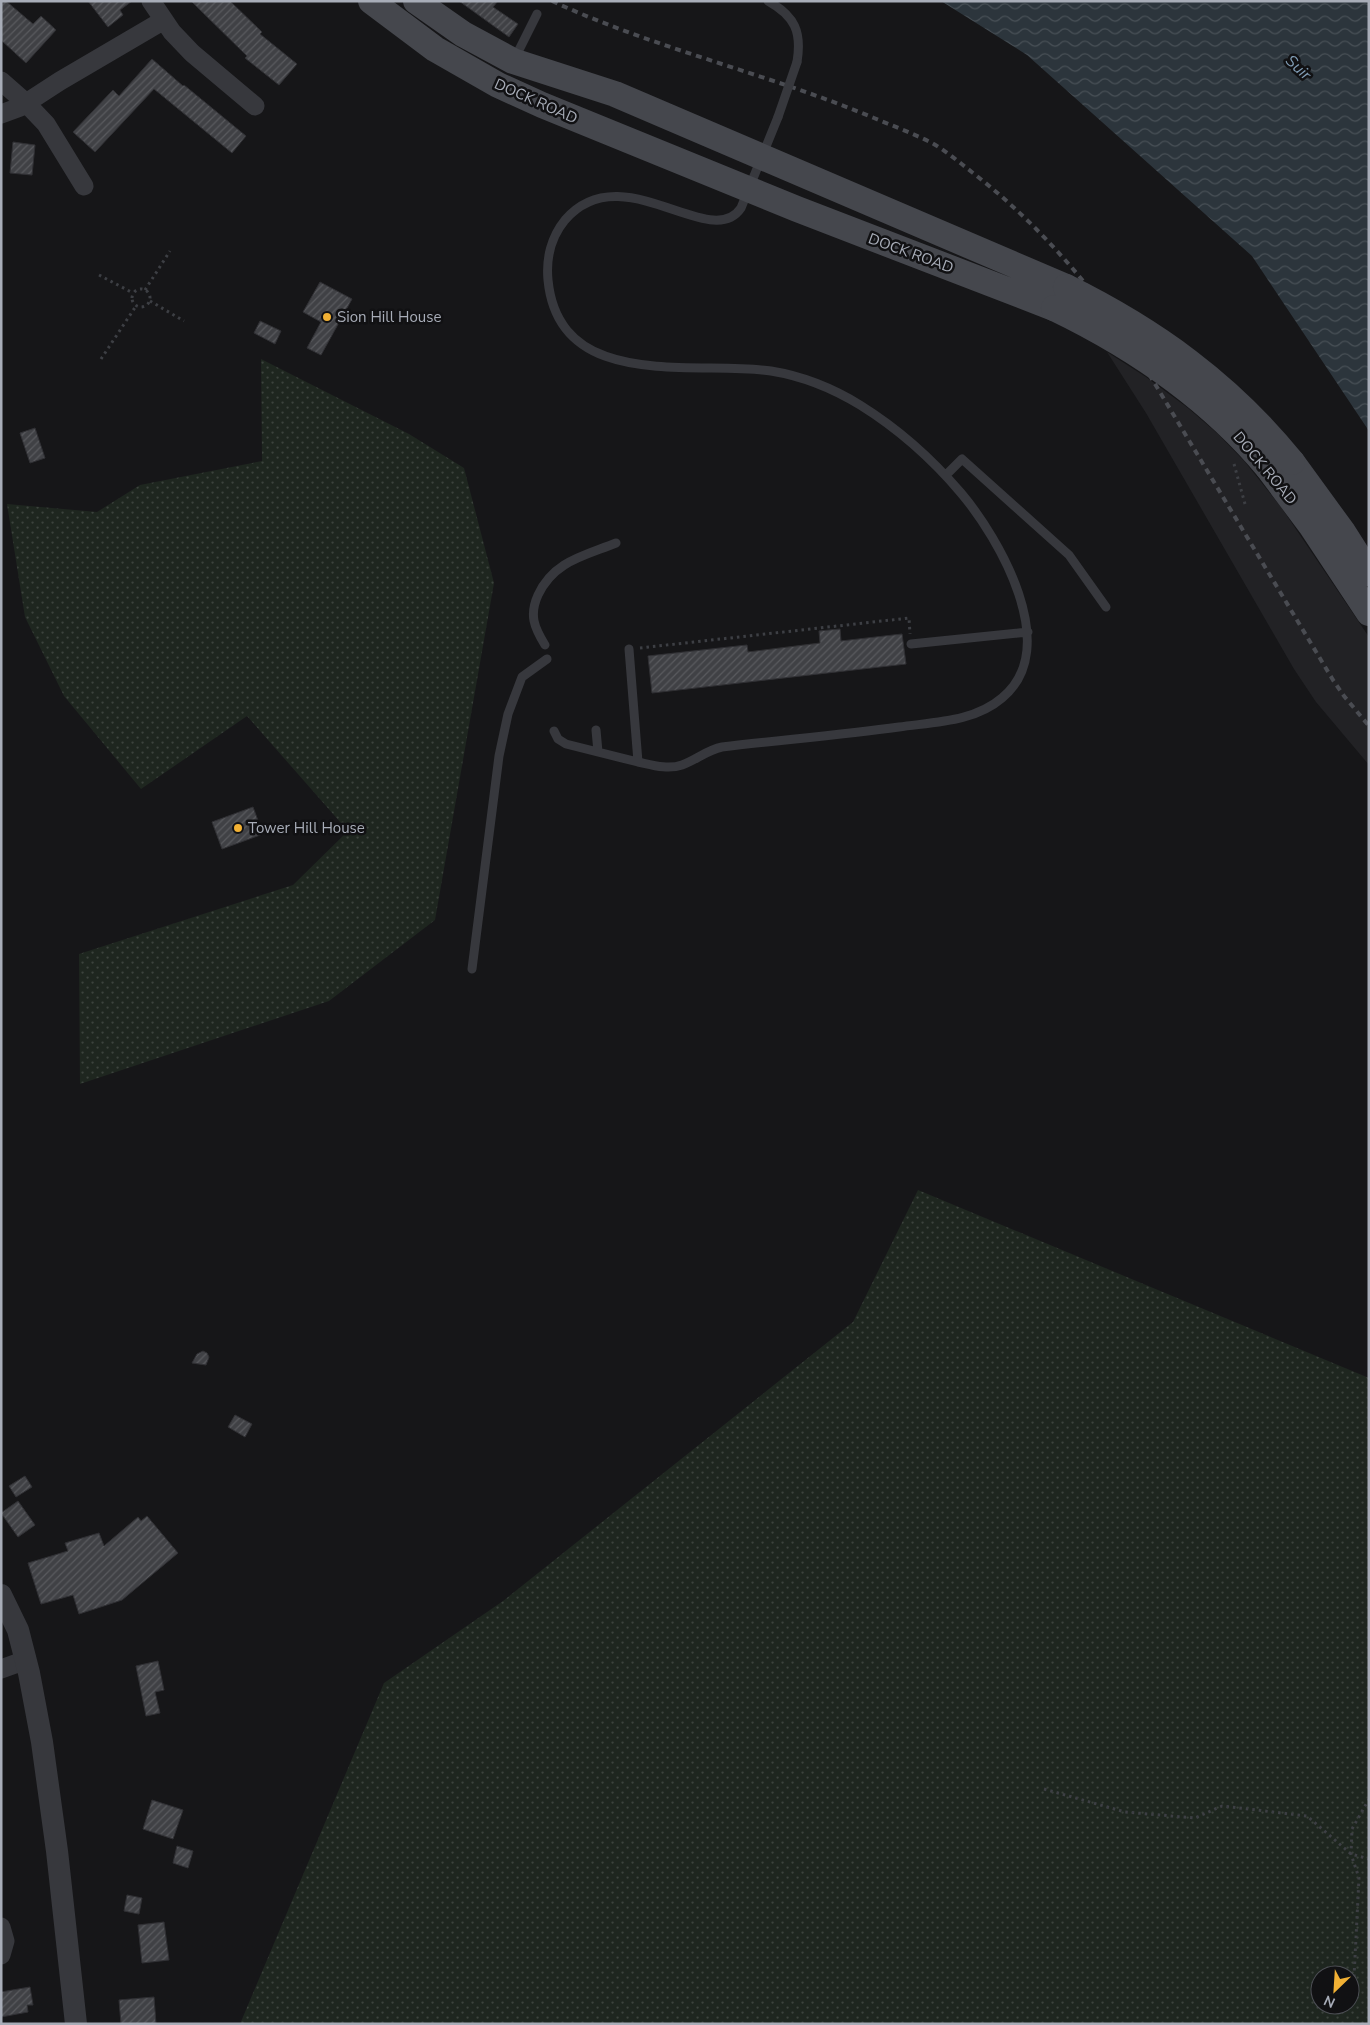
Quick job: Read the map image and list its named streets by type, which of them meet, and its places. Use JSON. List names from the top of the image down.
{
  "streets": {
    "main road": ["DOCK ROAD"]
  },
  "water": ["Suir"],
  "places": ["Sion Hill House", "Tower Hill House"],
  "north": "bottom left"
}
